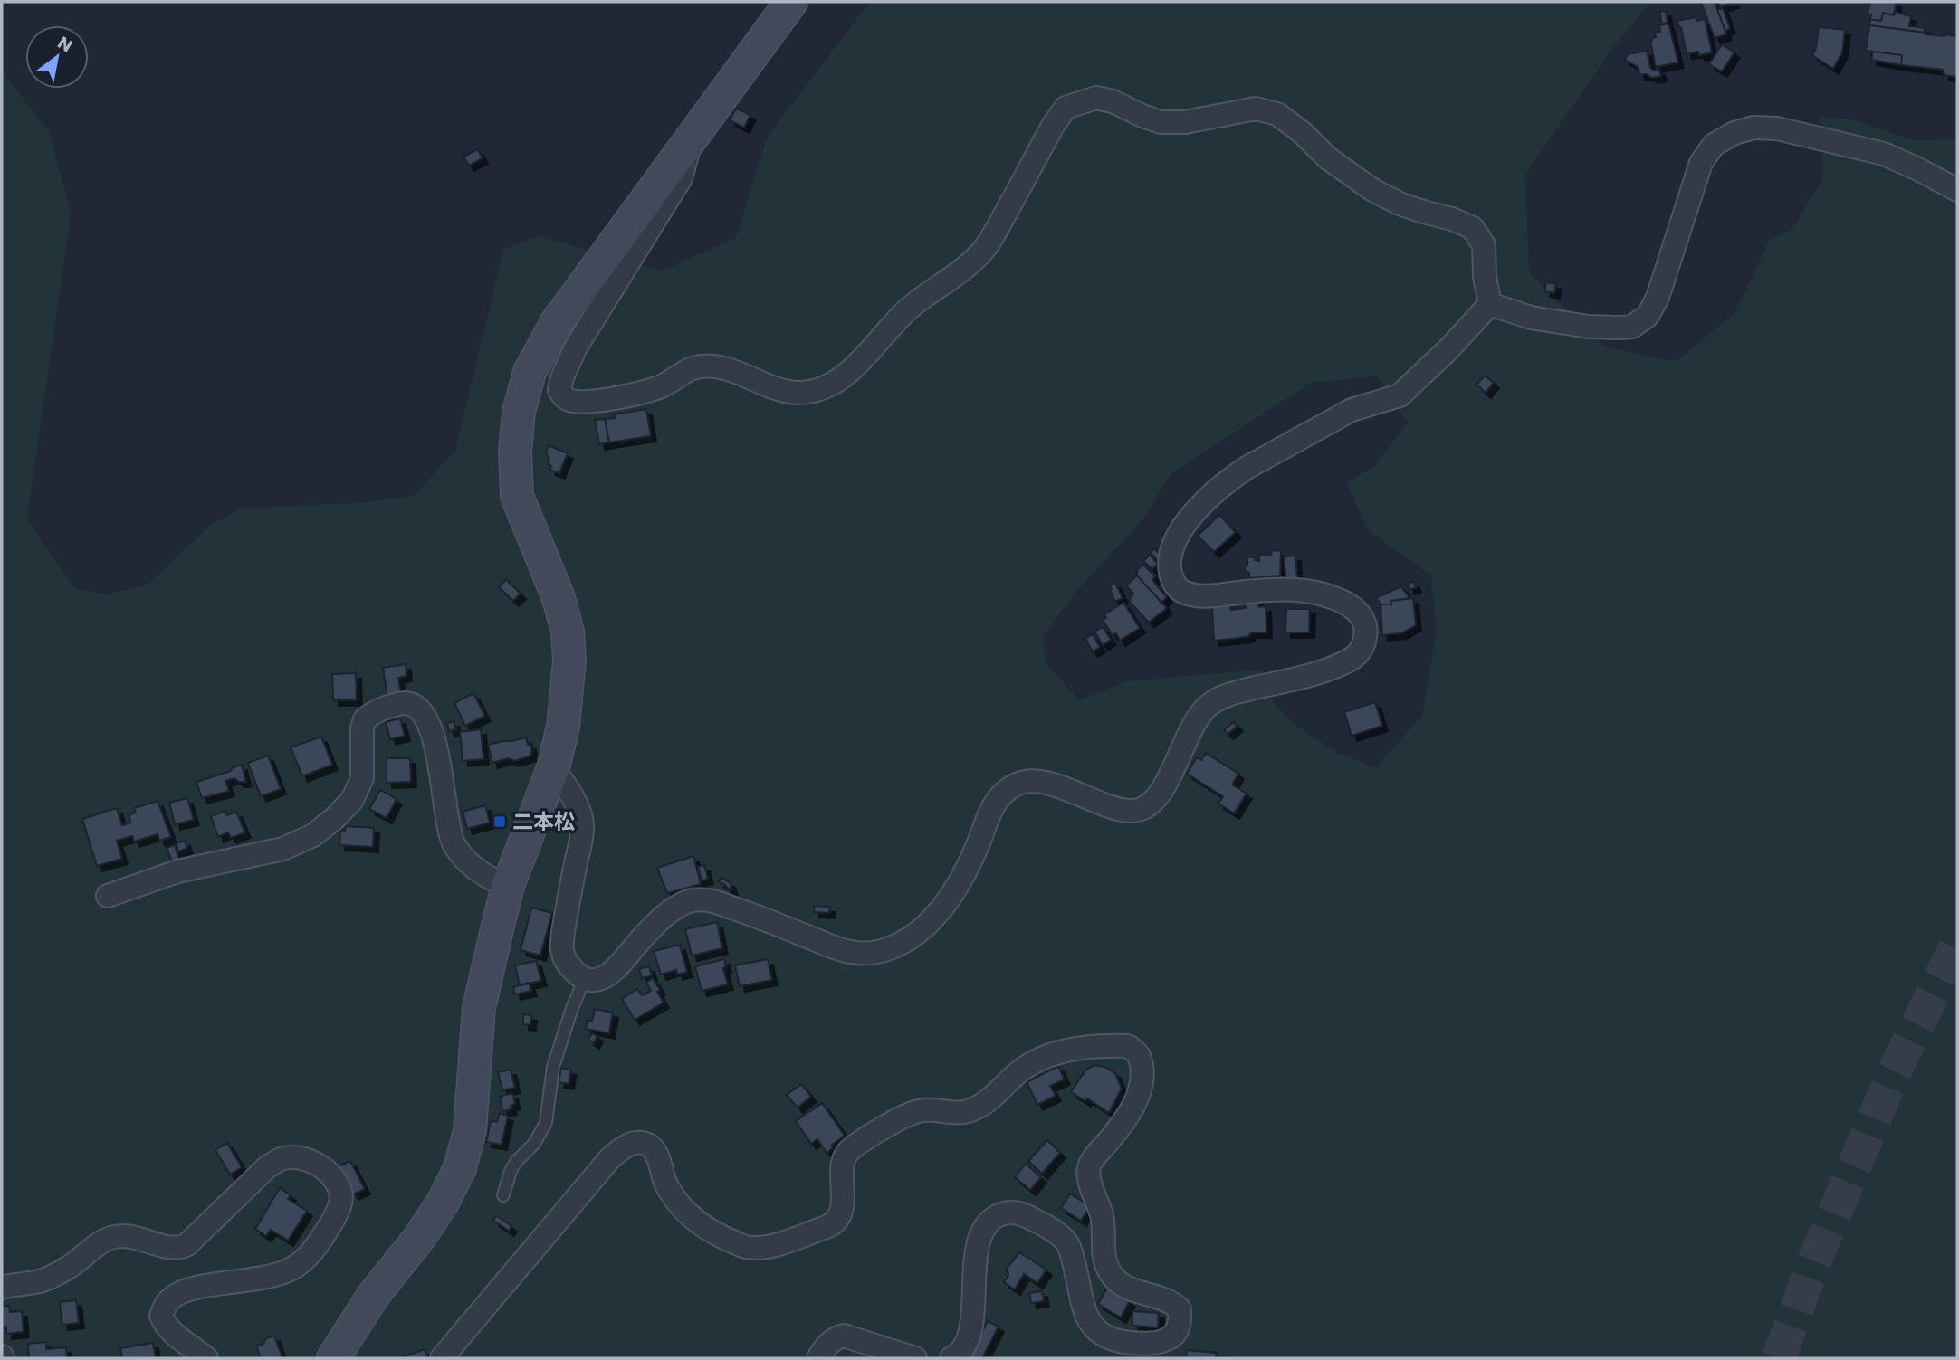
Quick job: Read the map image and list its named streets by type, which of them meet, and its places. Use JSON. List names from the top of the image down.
{
  "places": {
    "transit": ["二本松"]
  },
  "north": "top right"
}
